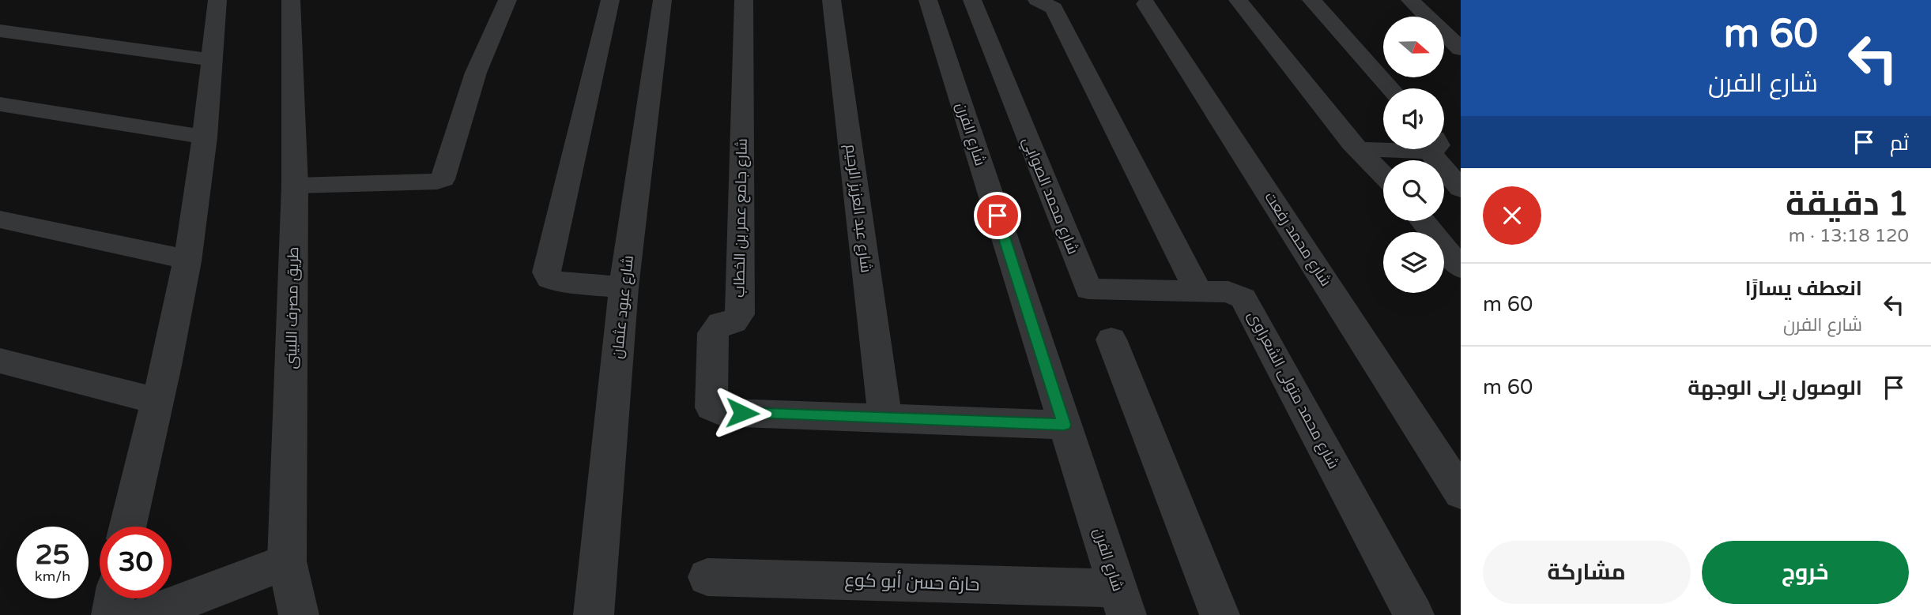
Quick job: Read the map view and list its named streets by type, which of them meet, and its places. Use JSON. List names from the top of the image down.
{
  "streets": {
    "street": [
      "شارع الفرن",
      "شارع محمد الصوابي",
      "شارع عبد العزيز الرحيم",
      "شارع جامع عمر بن الخطاب",
      "شارع محمد رفعت",
      "شارع عبود عثمان",
      "طريق مصرف اللبينى",
      "شارع محمد متولى الشعراوى",
      "حارة حسن أبو كوع"
    ]
  },
  "crossings": [
    ["شارع الفرن", "حارة حسن أبو كوع"],
    ["شارع محمد الصوابي", "شارع محمد متولى الشعراوى"],
    ["شارع عبد العزيز الرحيم", "شارع جامع عمر بن الخطاب"]
  ],
  "north": "right",
  "page": {
    "turn": ["60 m", "شارع الفرن"],
    "then": "ثم",
    "heading": ["1 دقيقة", "120 m · 13:18"],
    "list": [
      {
        "name": "انعطف يسارًا",
        "note": "شارع الفرن",
        "value": "60 m"
      },
      {
        "name": "الوصول إلى الوجهة",
        "value": "60 m"
      }
    ],
    "speed": "25 km/h",
    "limit": "30",
    "buttons": ["خروج", "مشاركة"]
  }
}
